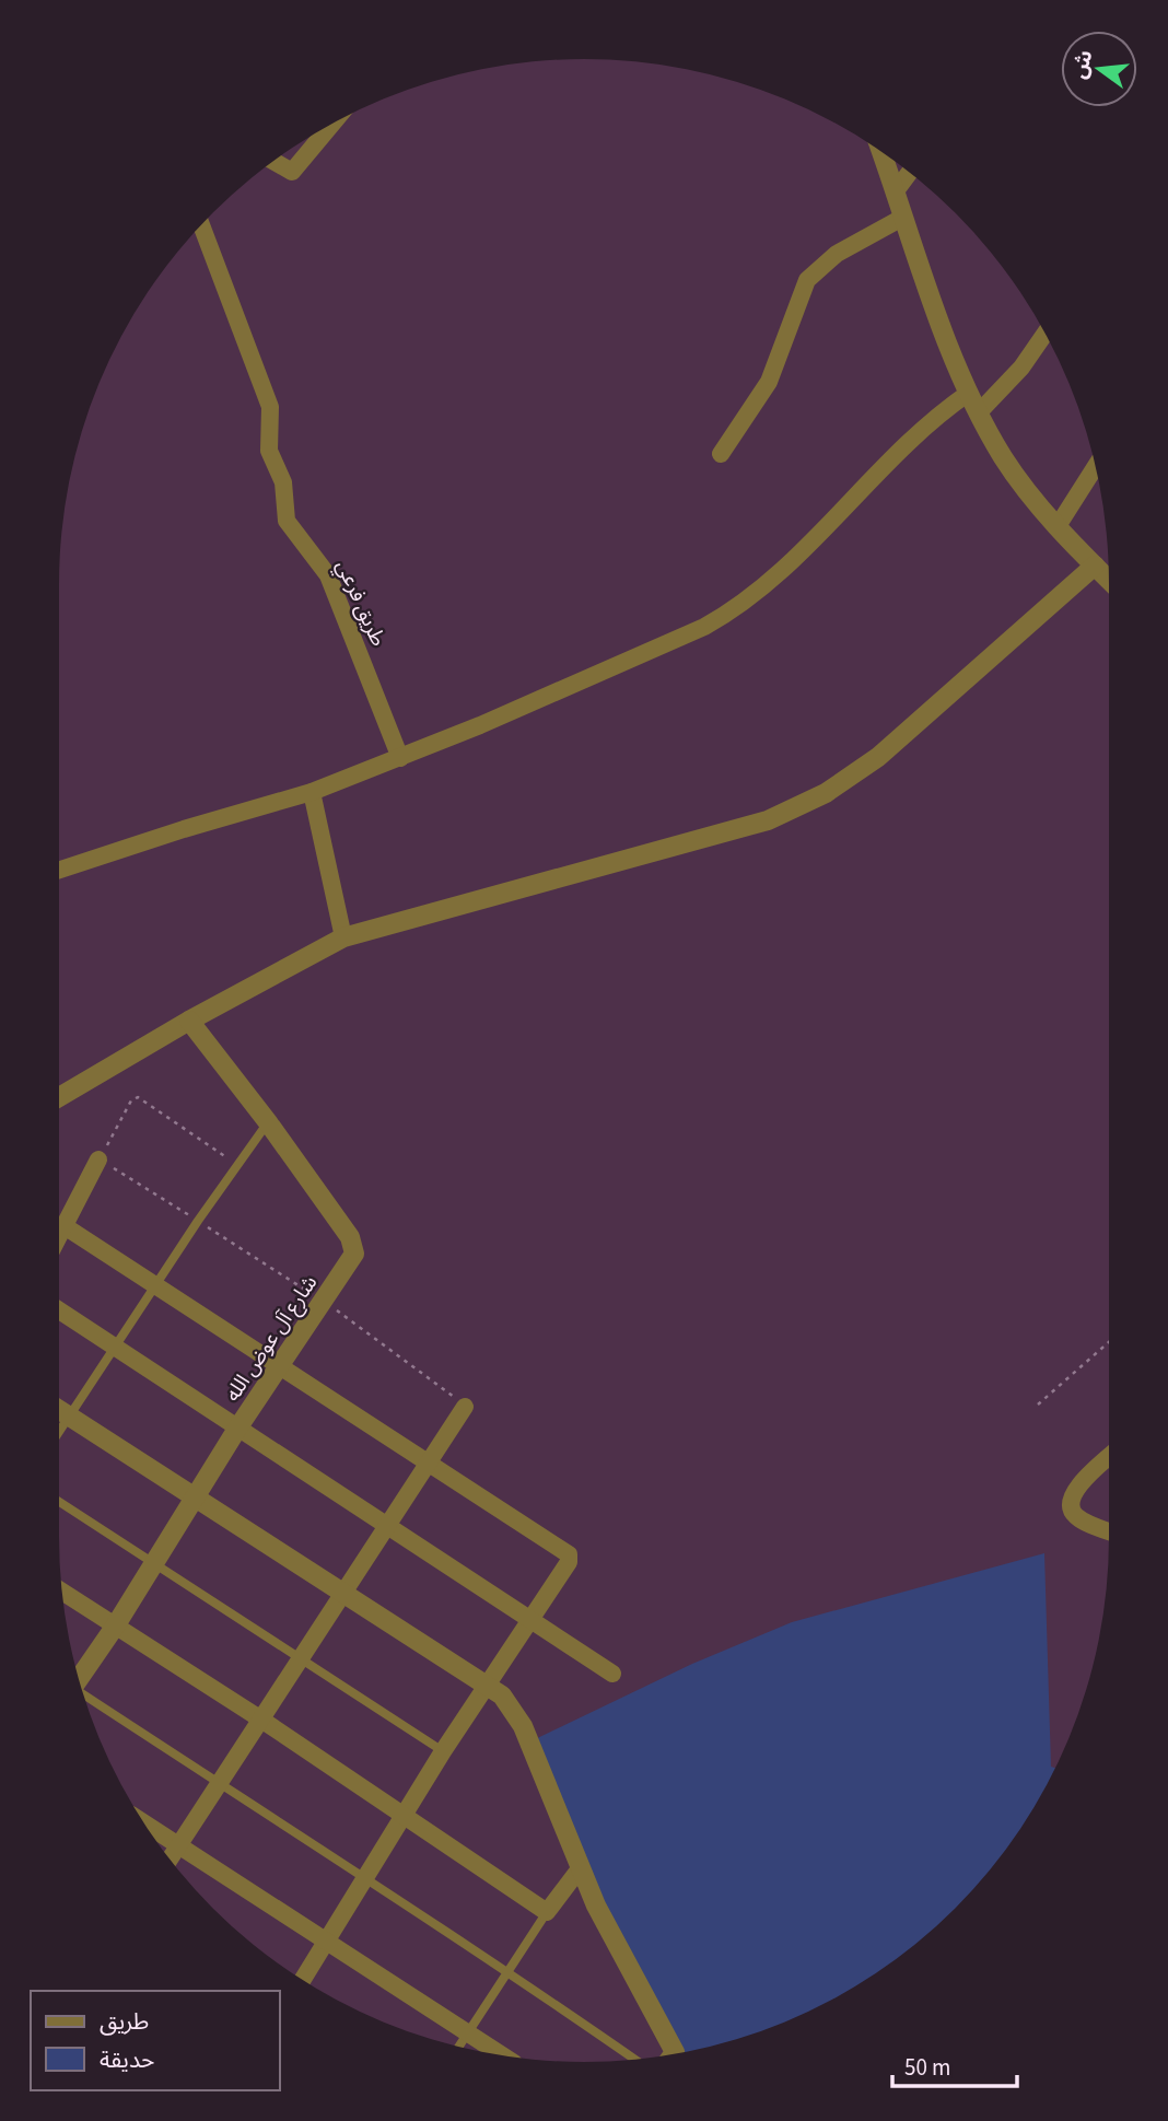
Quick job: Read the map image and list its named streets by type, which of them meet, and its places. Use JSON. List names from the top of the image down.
{
  "streets": {
    "street": ["طريق فرعي", "شارع آل عوض الله"]
  },
  "legend": ["طريق", "حديقة"],
  "scale_bar": "50 m",
  "north": "left"
}
